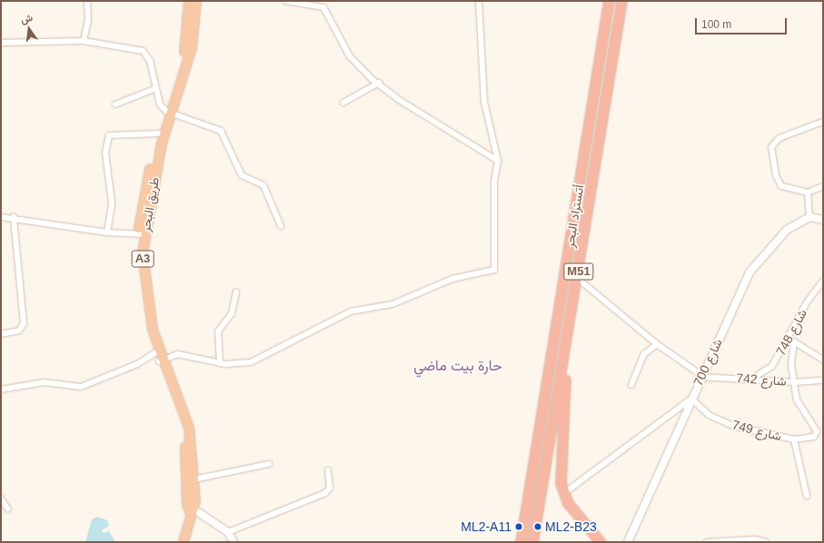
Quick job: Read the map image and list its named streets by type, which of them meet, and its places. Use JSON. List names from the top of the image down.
{
  "streets": {
    "highway": [
      "طريق البحر",
      "أتستراد البحر",
      "A3",
      "M51"
    ],
    "main road": ["شارع 700"],
    "street": ["شارع 748", "شارع 742", "شارع 749"]
  },
  "crossings": [
    ["شارع 748", "شارع 742"],
    ["شارع 700", "شارع 742"],
    ["شارع 700", "شارع 749"]
  ],
  "districts": ["حارة بيت ماضي"],
  "places": ["ML2-A11", "ML2-B23"],
  "scale_bar": "100 m",
  "north": "top"
}
